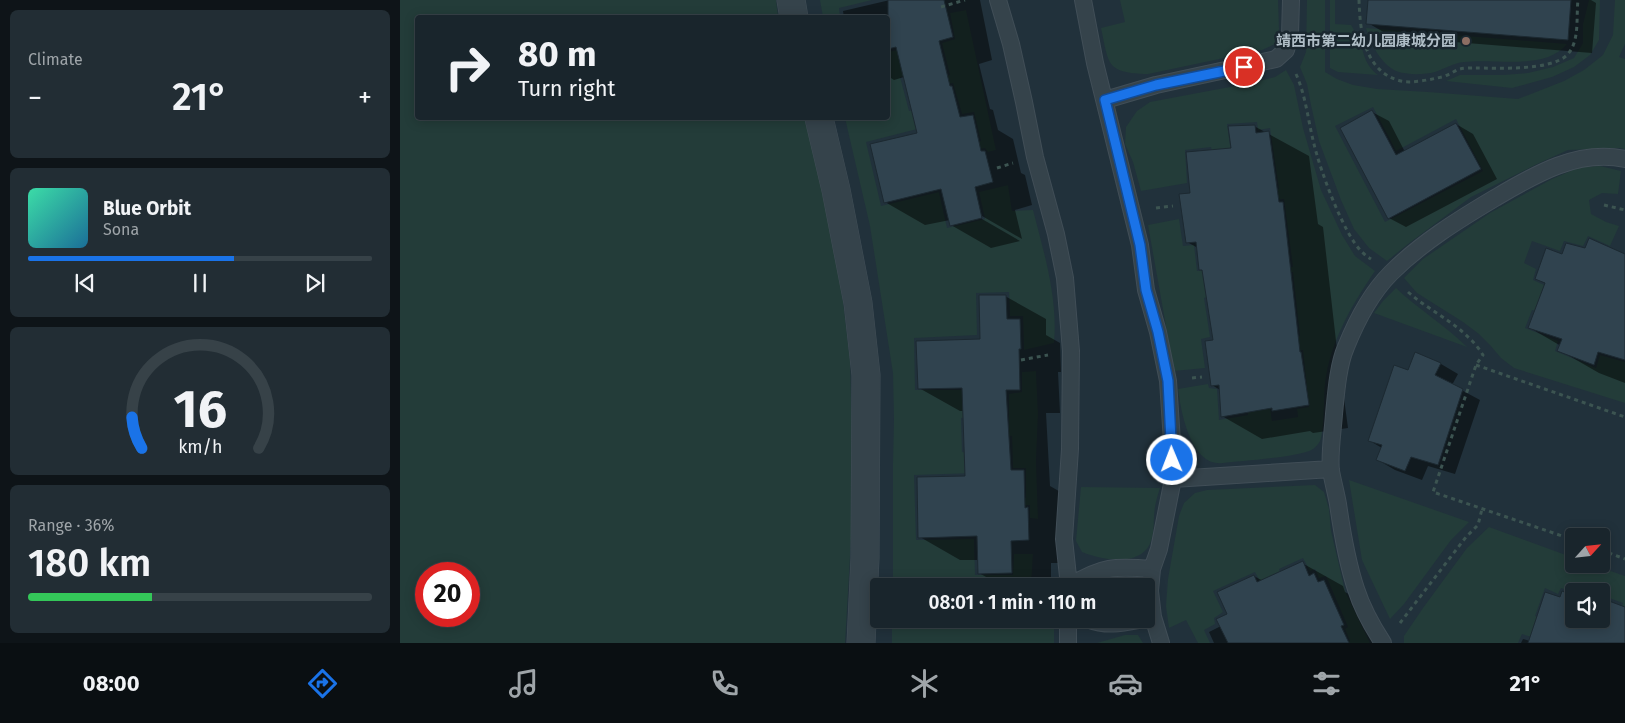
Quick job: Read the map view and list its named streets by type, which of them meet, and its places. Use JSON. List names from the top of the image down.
{
  "places": ["靖西市第二幼儿园康城分园"],
  "north": "top right",
  "page": {
    "tile": [
      "Climate",
      ["Range · 36%", "180 km"]
    ],
    "turn": ["80 m", "Turn right"],
    "heat": ["−", "21°", "+"],
    "song": ["Blue Orbit", "Sona"],
    "limit": "20",
    "trip": "08:01 · 1 min · 110 m",
    "tabs": ["08:00", "21°"],
    "gauge": ["16", "km/h"]
  }
}
